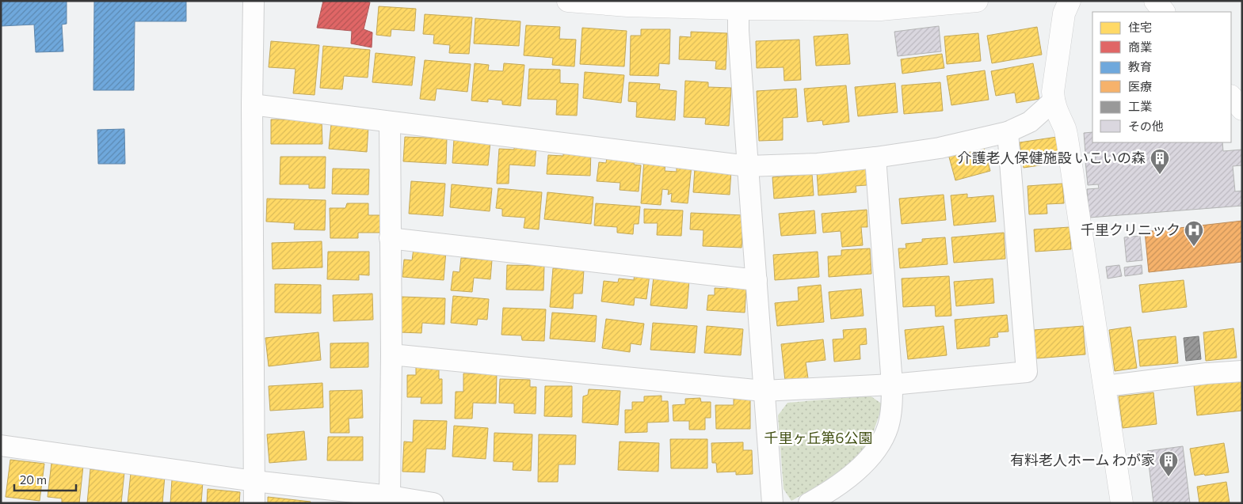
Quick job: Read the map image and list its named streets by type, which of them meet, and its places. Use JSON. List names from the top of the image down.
{
  "parks": ["千里ヶ丘第6公園"],
  "places": {
    "building": ["介護老人保健施設 いこいの森", "有料老人ホーム わが家"],
    "hospital": ["千里クリニック"]
  },
  "legend": [
    "住宅",
    "商業",
    "教育",
    "医療",
    "工業",
    "その他"
  ],
  "scale_bar": "20 m"
}
